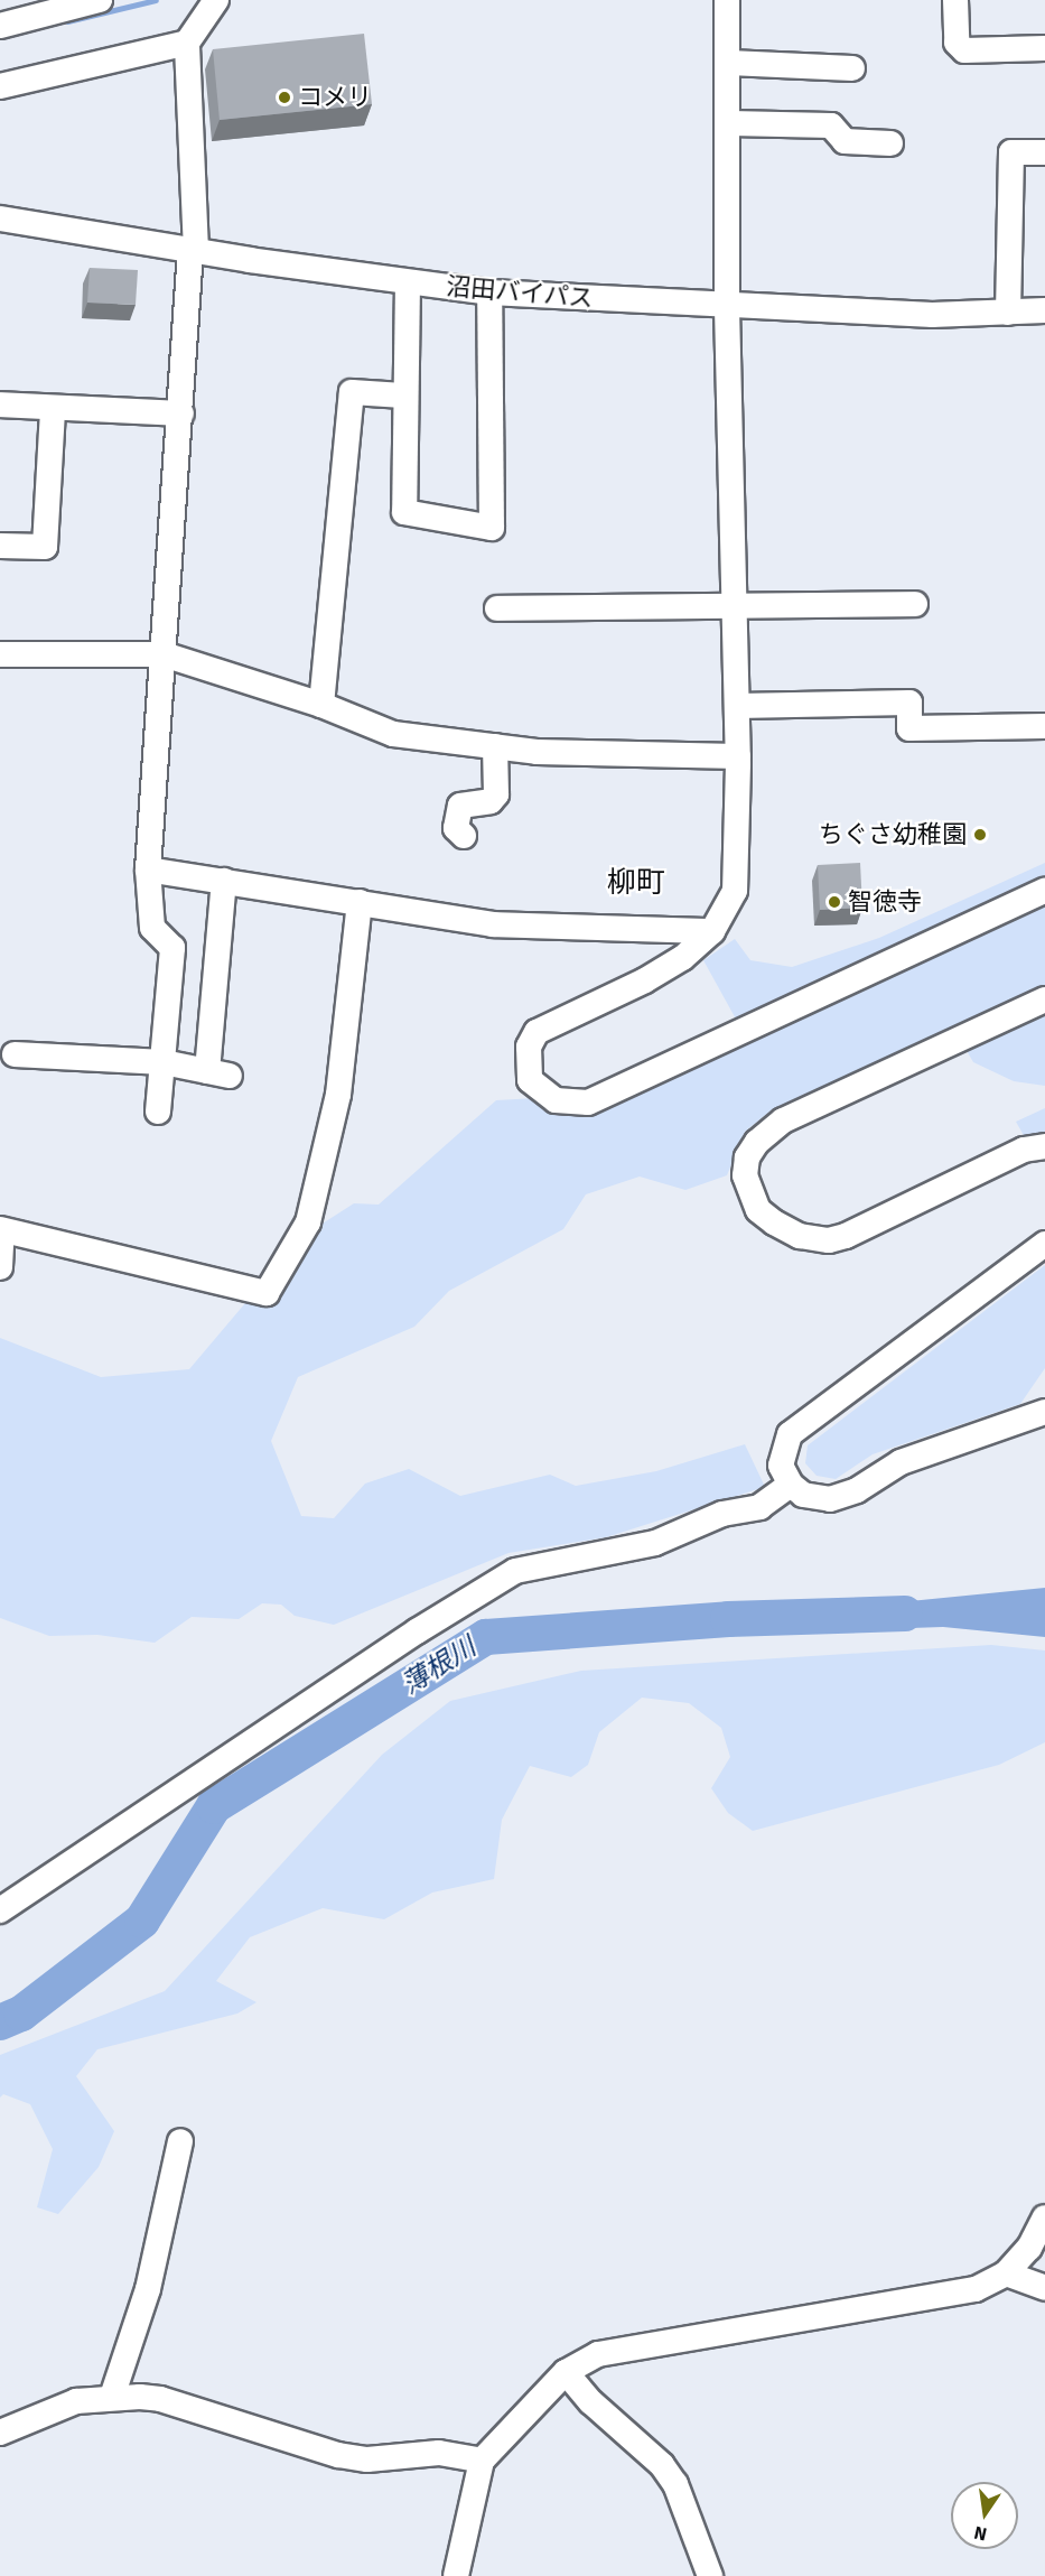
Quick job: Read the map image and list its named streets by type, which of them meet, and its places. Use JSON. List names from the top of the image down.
{
  "streets": {
    "street": ["沼田バイパス"]
  },
  "districts": ["柳町"],
  "water": ["薄根川"],
  "places": ["コメリ", "ちぐさ幼稚園", "智徳寺"],
  "north": "bottom"
}
